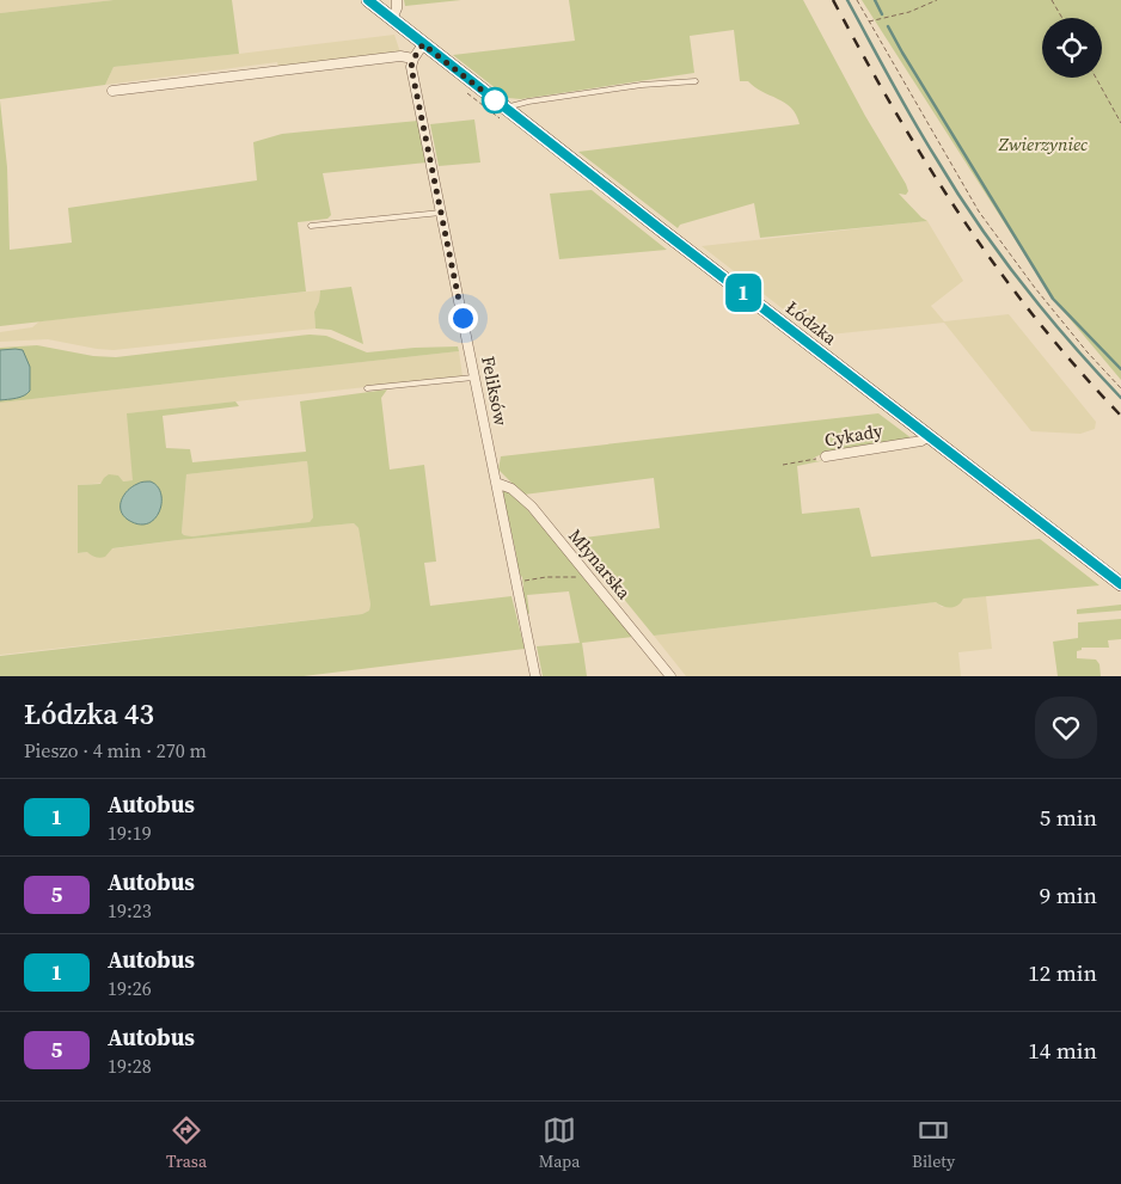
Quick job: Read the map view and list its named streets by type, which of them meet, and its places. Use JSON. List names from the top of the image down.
{
  "streets": {
    "main road": ["Łódzka"],
    "street": ["Feliksów", "Cykady", "Młynarska"]
  },
  "crossings": [
    ["Łódzka", "Cykady"],
    ["Feliksów", "Młynarska"]
  ],
  "parks": ["Zwierzyniec"],
  "lines": ["bus line 1"],
  "page": {
    "on_map": "1",
    "heading": ["Łódzka 43", "Pieszo · 4 min · 270 m"],
    "list": [
      {
        "mark": "1",
        "name": "Autobus",
        "note": "19:19",
        "value": "5 min"
      },
      {
        "mark": "5",
        "name": "Autobus",
        "note": "19:23",
        "value": "9 min"
      },
      {
        "mark": "1",
        "name": "Autobus",
        "note": "19:26",
        "value": "12 min"
      },
      {
        "mark": "5",
        "name": "Autobus",
        "note": "19:28",
        "value": "14 min"
      }
    ],
    "tabs": ["Trasa", "Mapa", "Bilety"]
  }
}
